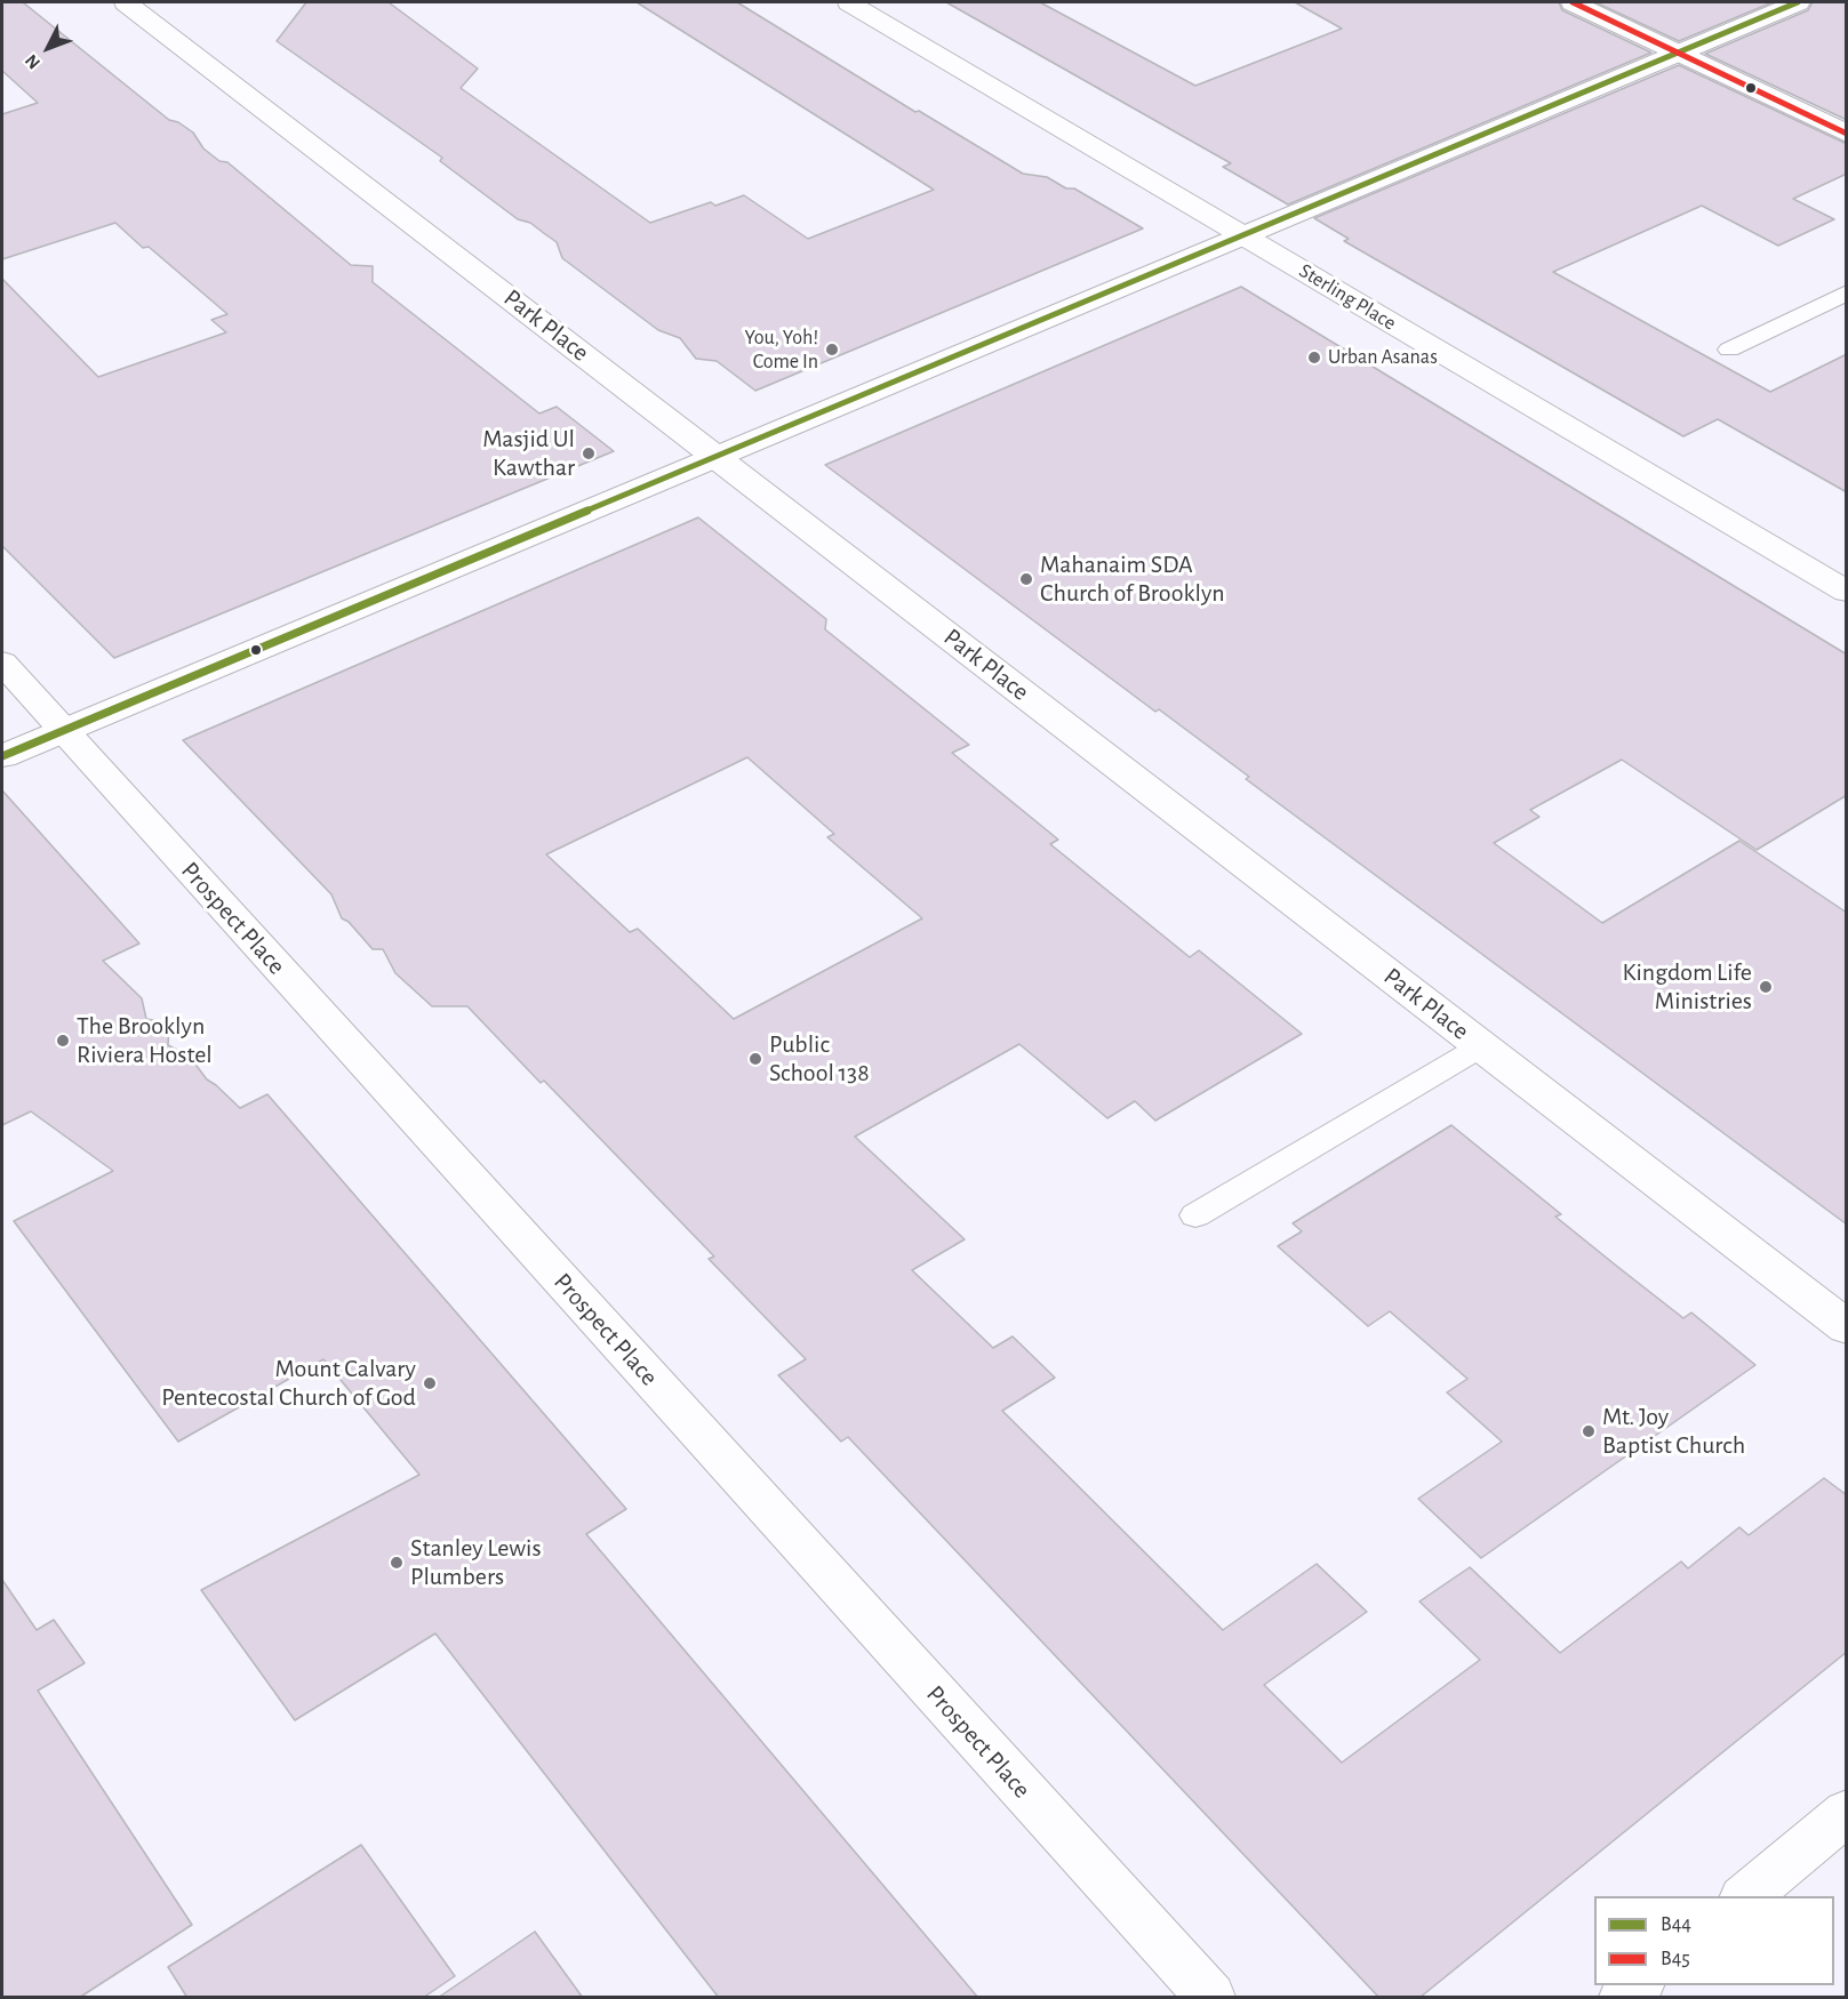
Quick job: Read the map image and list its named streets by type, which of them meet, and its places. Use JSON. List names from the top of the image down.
{
  "streets": {
    "street": ["Sterling Place", "Park Place", "Prospect Place"]
  },
  "places": [
    "You, Yoh! Come In",
    "Urban Asanas",
    "Masjid Ul Kawthar",
    "Mahanaim SDA Church of Brooklyn",
    "Kingdom Life Ministries",
    "The Brooklyn Riviera Hostel",
    "Public School 138",
    "Mount Calvary Pentecostal Church of God",
    "Mt. Joy Baptist Church",
    "Stanley Lewis Plumbers"
  ],
  "lines": ["transit line B44", "transit line B45"],
  "legend": ["B44", "B45"],
  "north": "bottom left"
}
